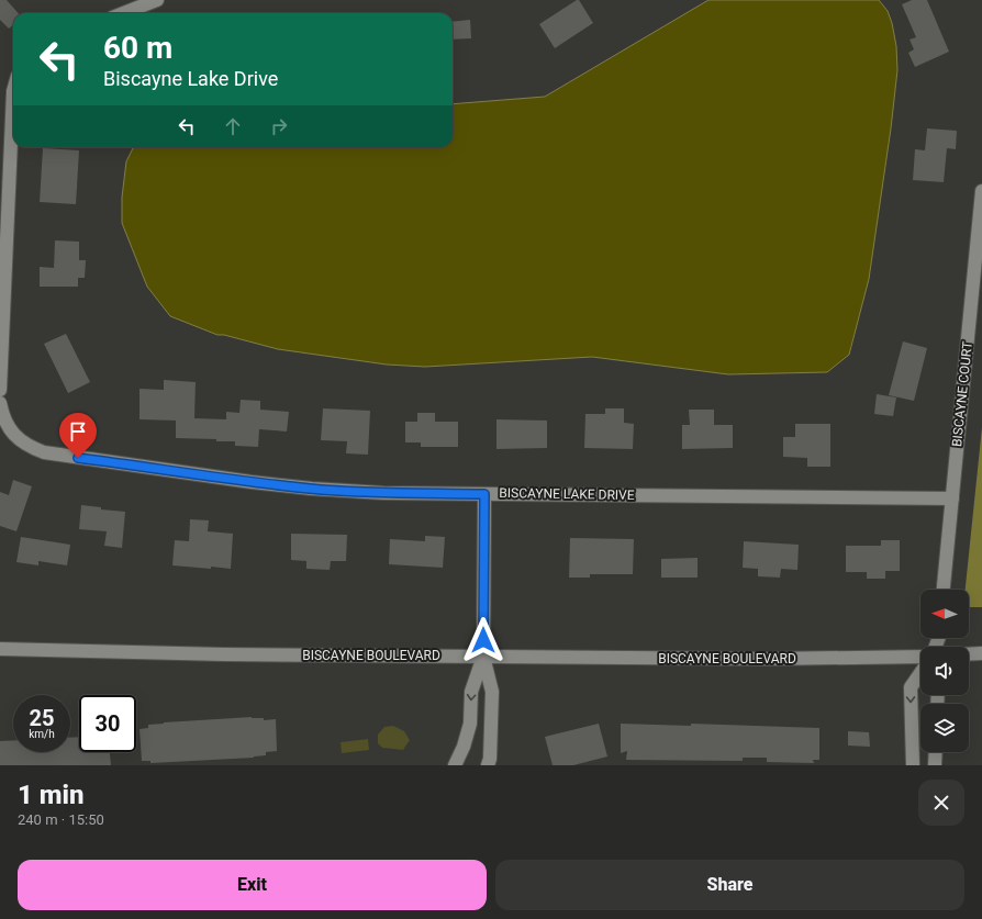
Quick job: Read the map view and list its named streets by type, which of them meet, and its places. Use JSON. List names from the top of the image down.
{
  "streets": {
    "street": ["BISCAYNE COURT", "BISCAYNE LAKE DRIVE", "BISCAYNE BOULEVARD"]
  },
  "crossings": [
    ["BISCAYNE COURT", "BISCAYNE LAKE DRIVE"]
  ],
  "north": "left",
  "page": {
    "turn": ["60 m", "Biscayne Lake Drive"],
    "speed": "25 km/h",
    "limit": "30",
    "heading": ["1 min", "240 m · 15:50"],
    "buttons": ["Exit", "Share"]
  }
}
